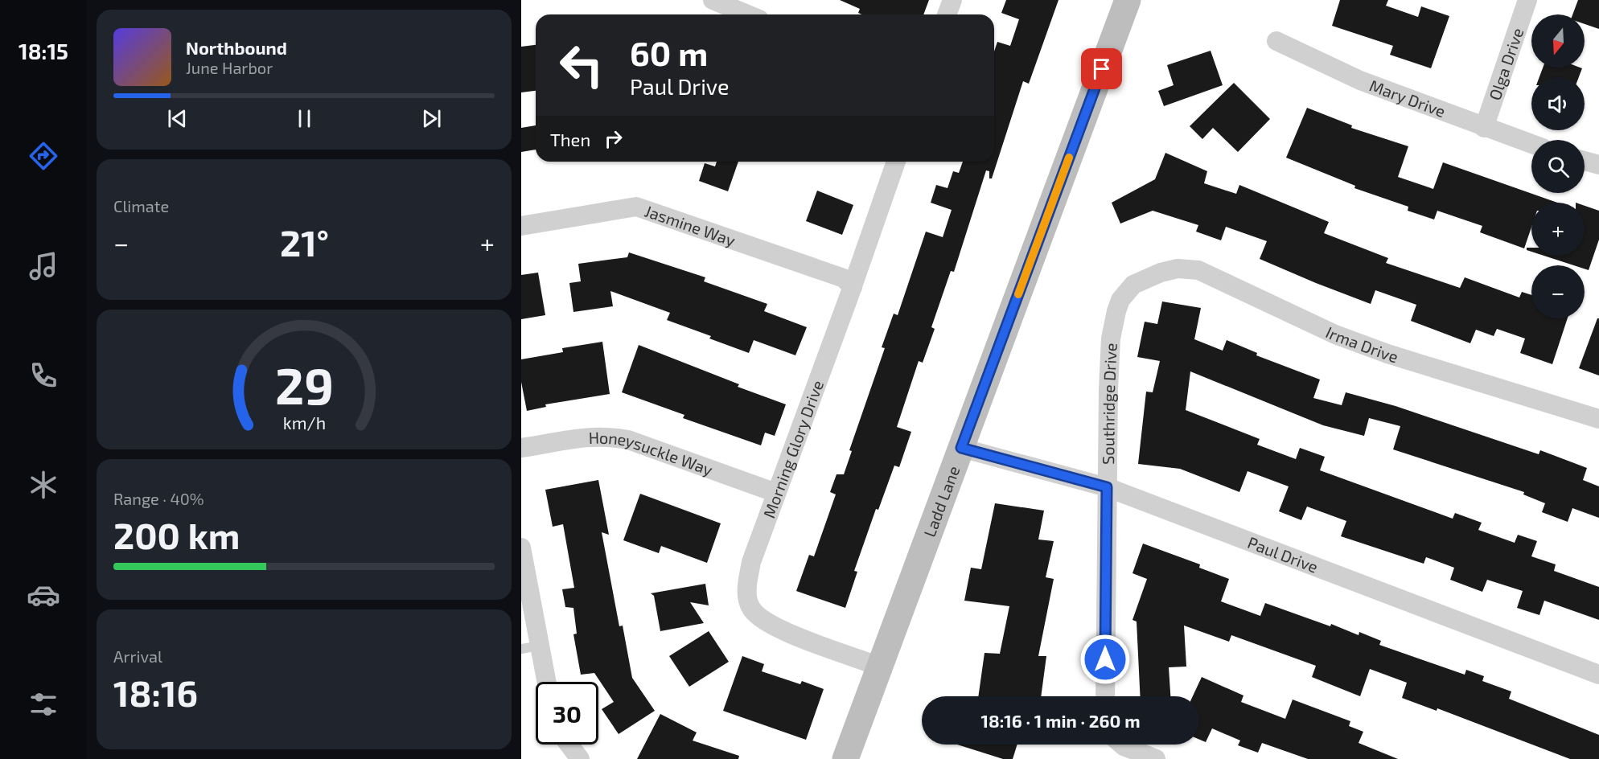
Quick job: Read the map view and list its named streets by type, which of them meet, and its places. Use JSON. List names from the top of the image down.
{
  "streets": {
    "street": [
      "Olga Drive",
      "Mary Drive",
      "Jasmine Way",
      "Irma Drive",
      "Southridge Drive",
      "Morning Glory Drive",
      "Honeysuckle Way",
      "Ladd Lane",
      "Paul Drive"
    ]
  },
  "crossings": [
    ["Olga Drive", "Mary Drive"],
    ["Jasmine Way", "Morning Glory Drive"],
    ["Irma Drive", "Southridge Drive"],
    ["Southridge Drive", "Paul Drive"],
    ["Morning Glory Drive", "Honeysuckle Way"],
    ["Morning Glory Drive", "Ladd Lane"],
    ["Ladd Lane", "Paul Drive"]
  ],
  "north": "bottom",
  "page": {
    "tabs": "18:15",
    "map_buttons": ["+", "−"],
    "turn": ["60 m", "Paul Drive"],
    "song": ["Northbound", "June Harbor"],
    "then": "Then",
    "tile": [
      "Climate",
      ["Range · 40%", "200 km"],
      ["Arrival", "18:16"]
    ],
    "heat": ["−", "21°", "+"],
    "limit": "30",
    "trip": "18:16 · 1 min · 260 m",
    "gauge": ["29", "km/h"]
  }
}
